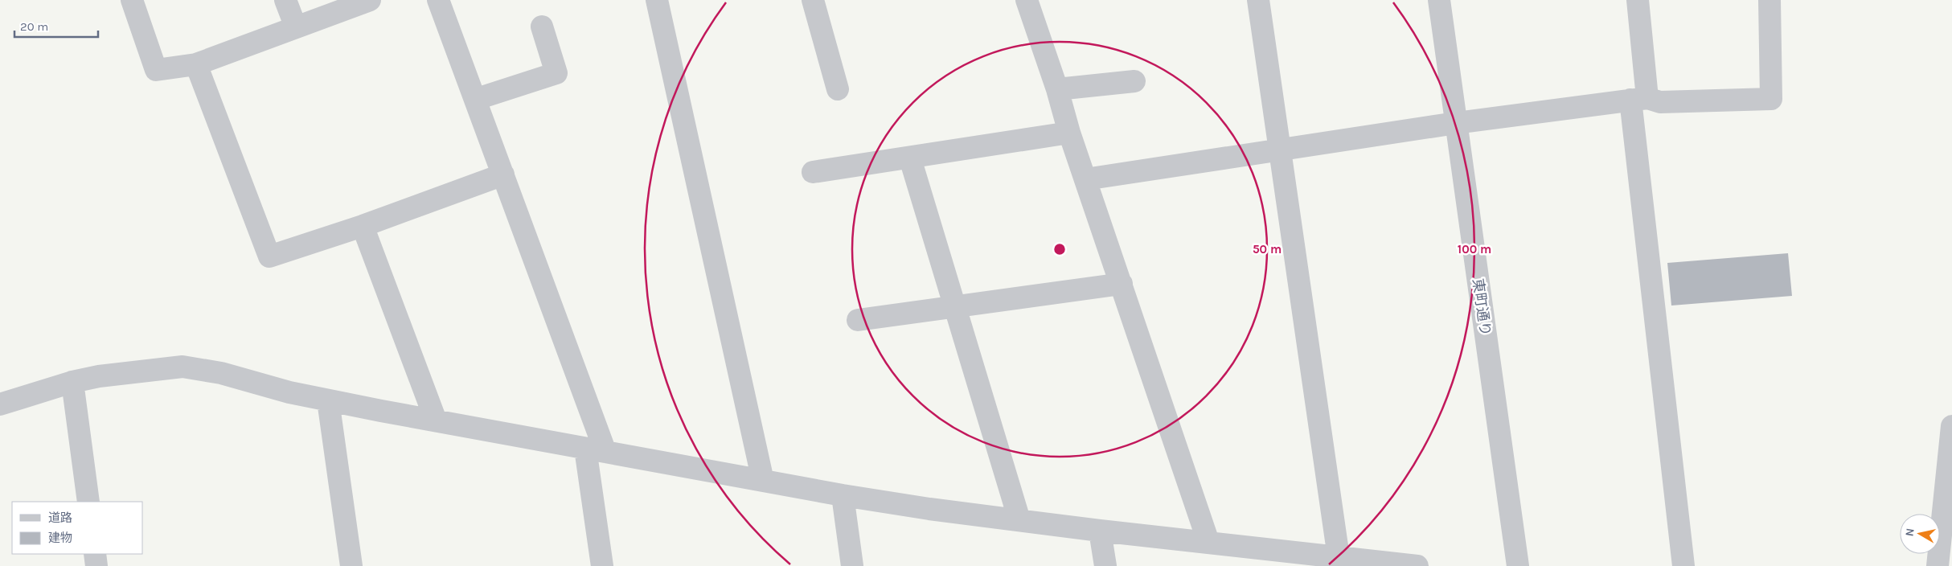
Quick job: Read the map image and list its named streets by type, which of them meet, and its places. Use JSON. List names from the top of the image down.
{
  "streets": {
    "street": ["東町通り"]
  },
  "legend": ["道路", "建物"],
  "scale_bar": "20 m",
  "north": "left",
  "rings": ["50 m", "100 m"]
}
